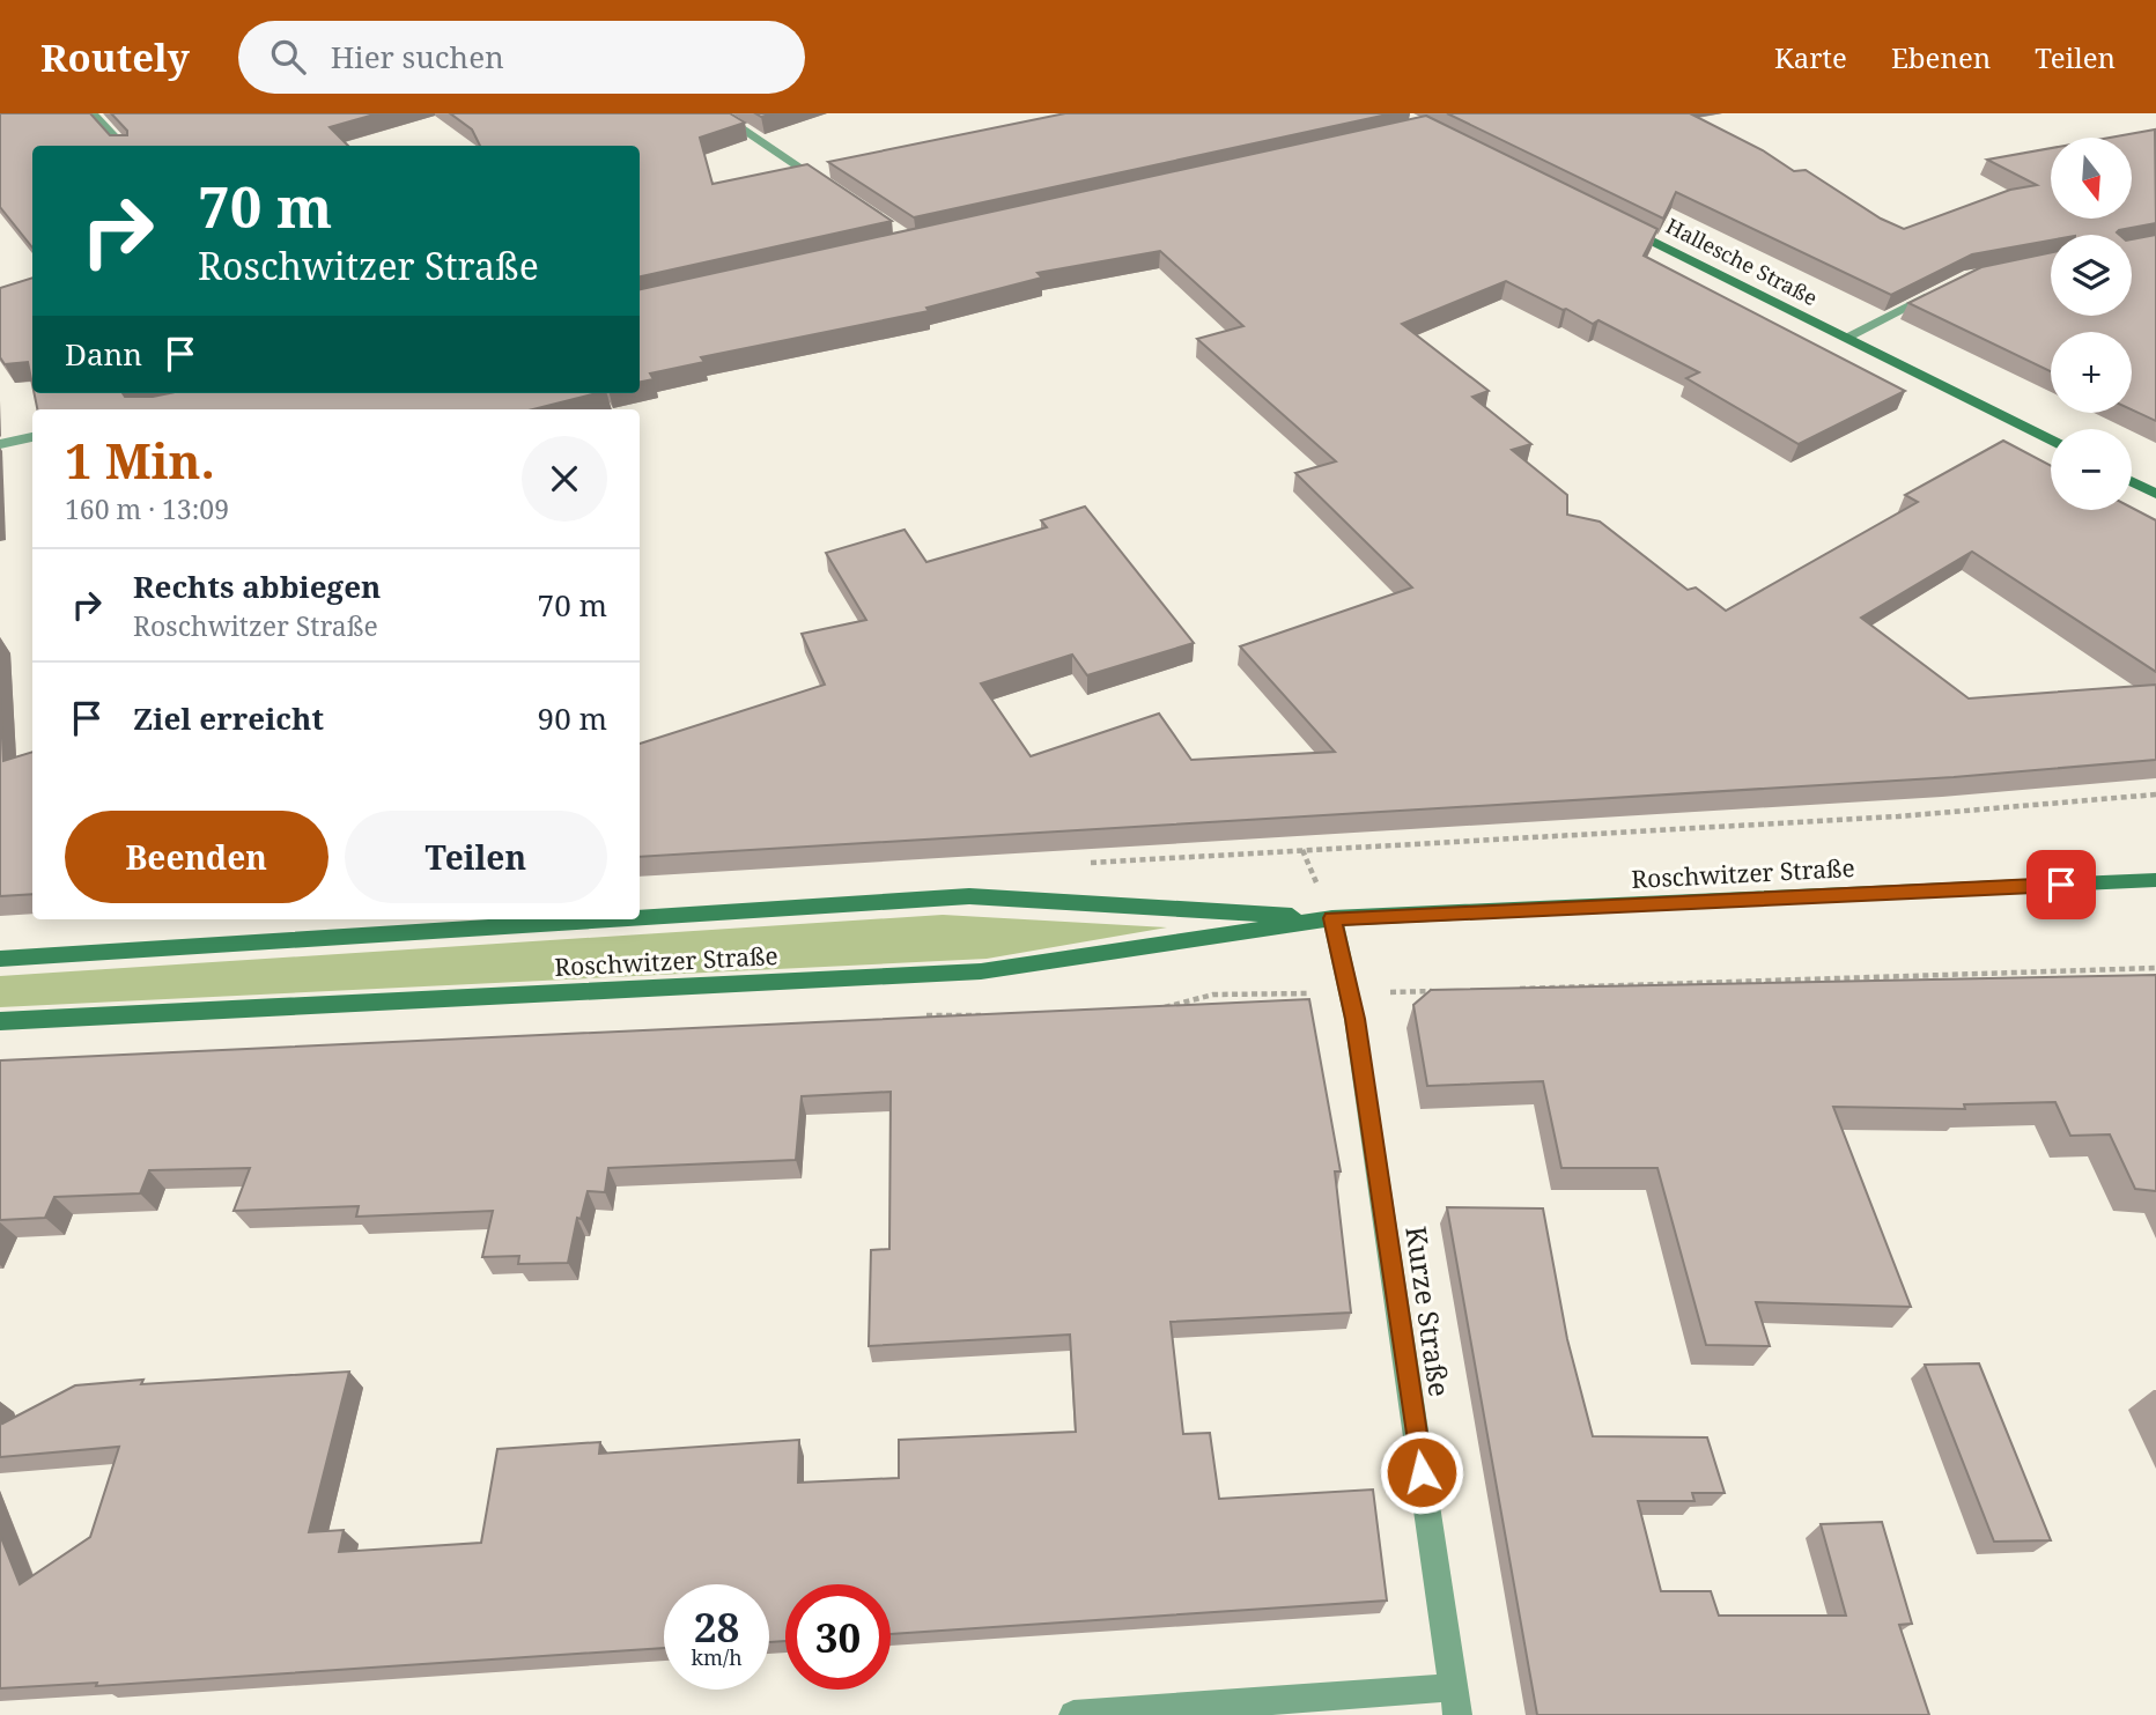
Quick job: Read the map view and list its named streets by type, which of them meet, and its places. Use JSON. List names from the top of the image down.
{
  "streets": {
    "main road": ["Hallesche Straße", "Roschwitzer Straße"],
    "street": ["Kurze Straße"]
  },
  "crossings": [
    ["Roschwitzer Straße", "Kurze Straße"]
  ],
  "north": "bottom",
  "page": {
    "header": "Routely",
    "search": "Hier suchen",
    "nav": ["Karte", "Ebenen", "Teilen"],
    "map_buttons": ["+", "−"],
    "turn": ["70 m", "Roschwitzer Straße"],
    "then": "Dann",
    "heading": ["1 Min.", "160 m · 13:09"],
    "list": [
      {
        "name": "Rechts abbiegen",
        "note": "Roschwitzer Straße",
        "value": "70 m"
      },
      {
        "name": "Ziel erreicht",
        "value": "90 m"
      }
    ],
    "buttons": ["Beenden", "Teilen"],
    "speed": "28 km/h",
    "limit": "30"
  }
}
